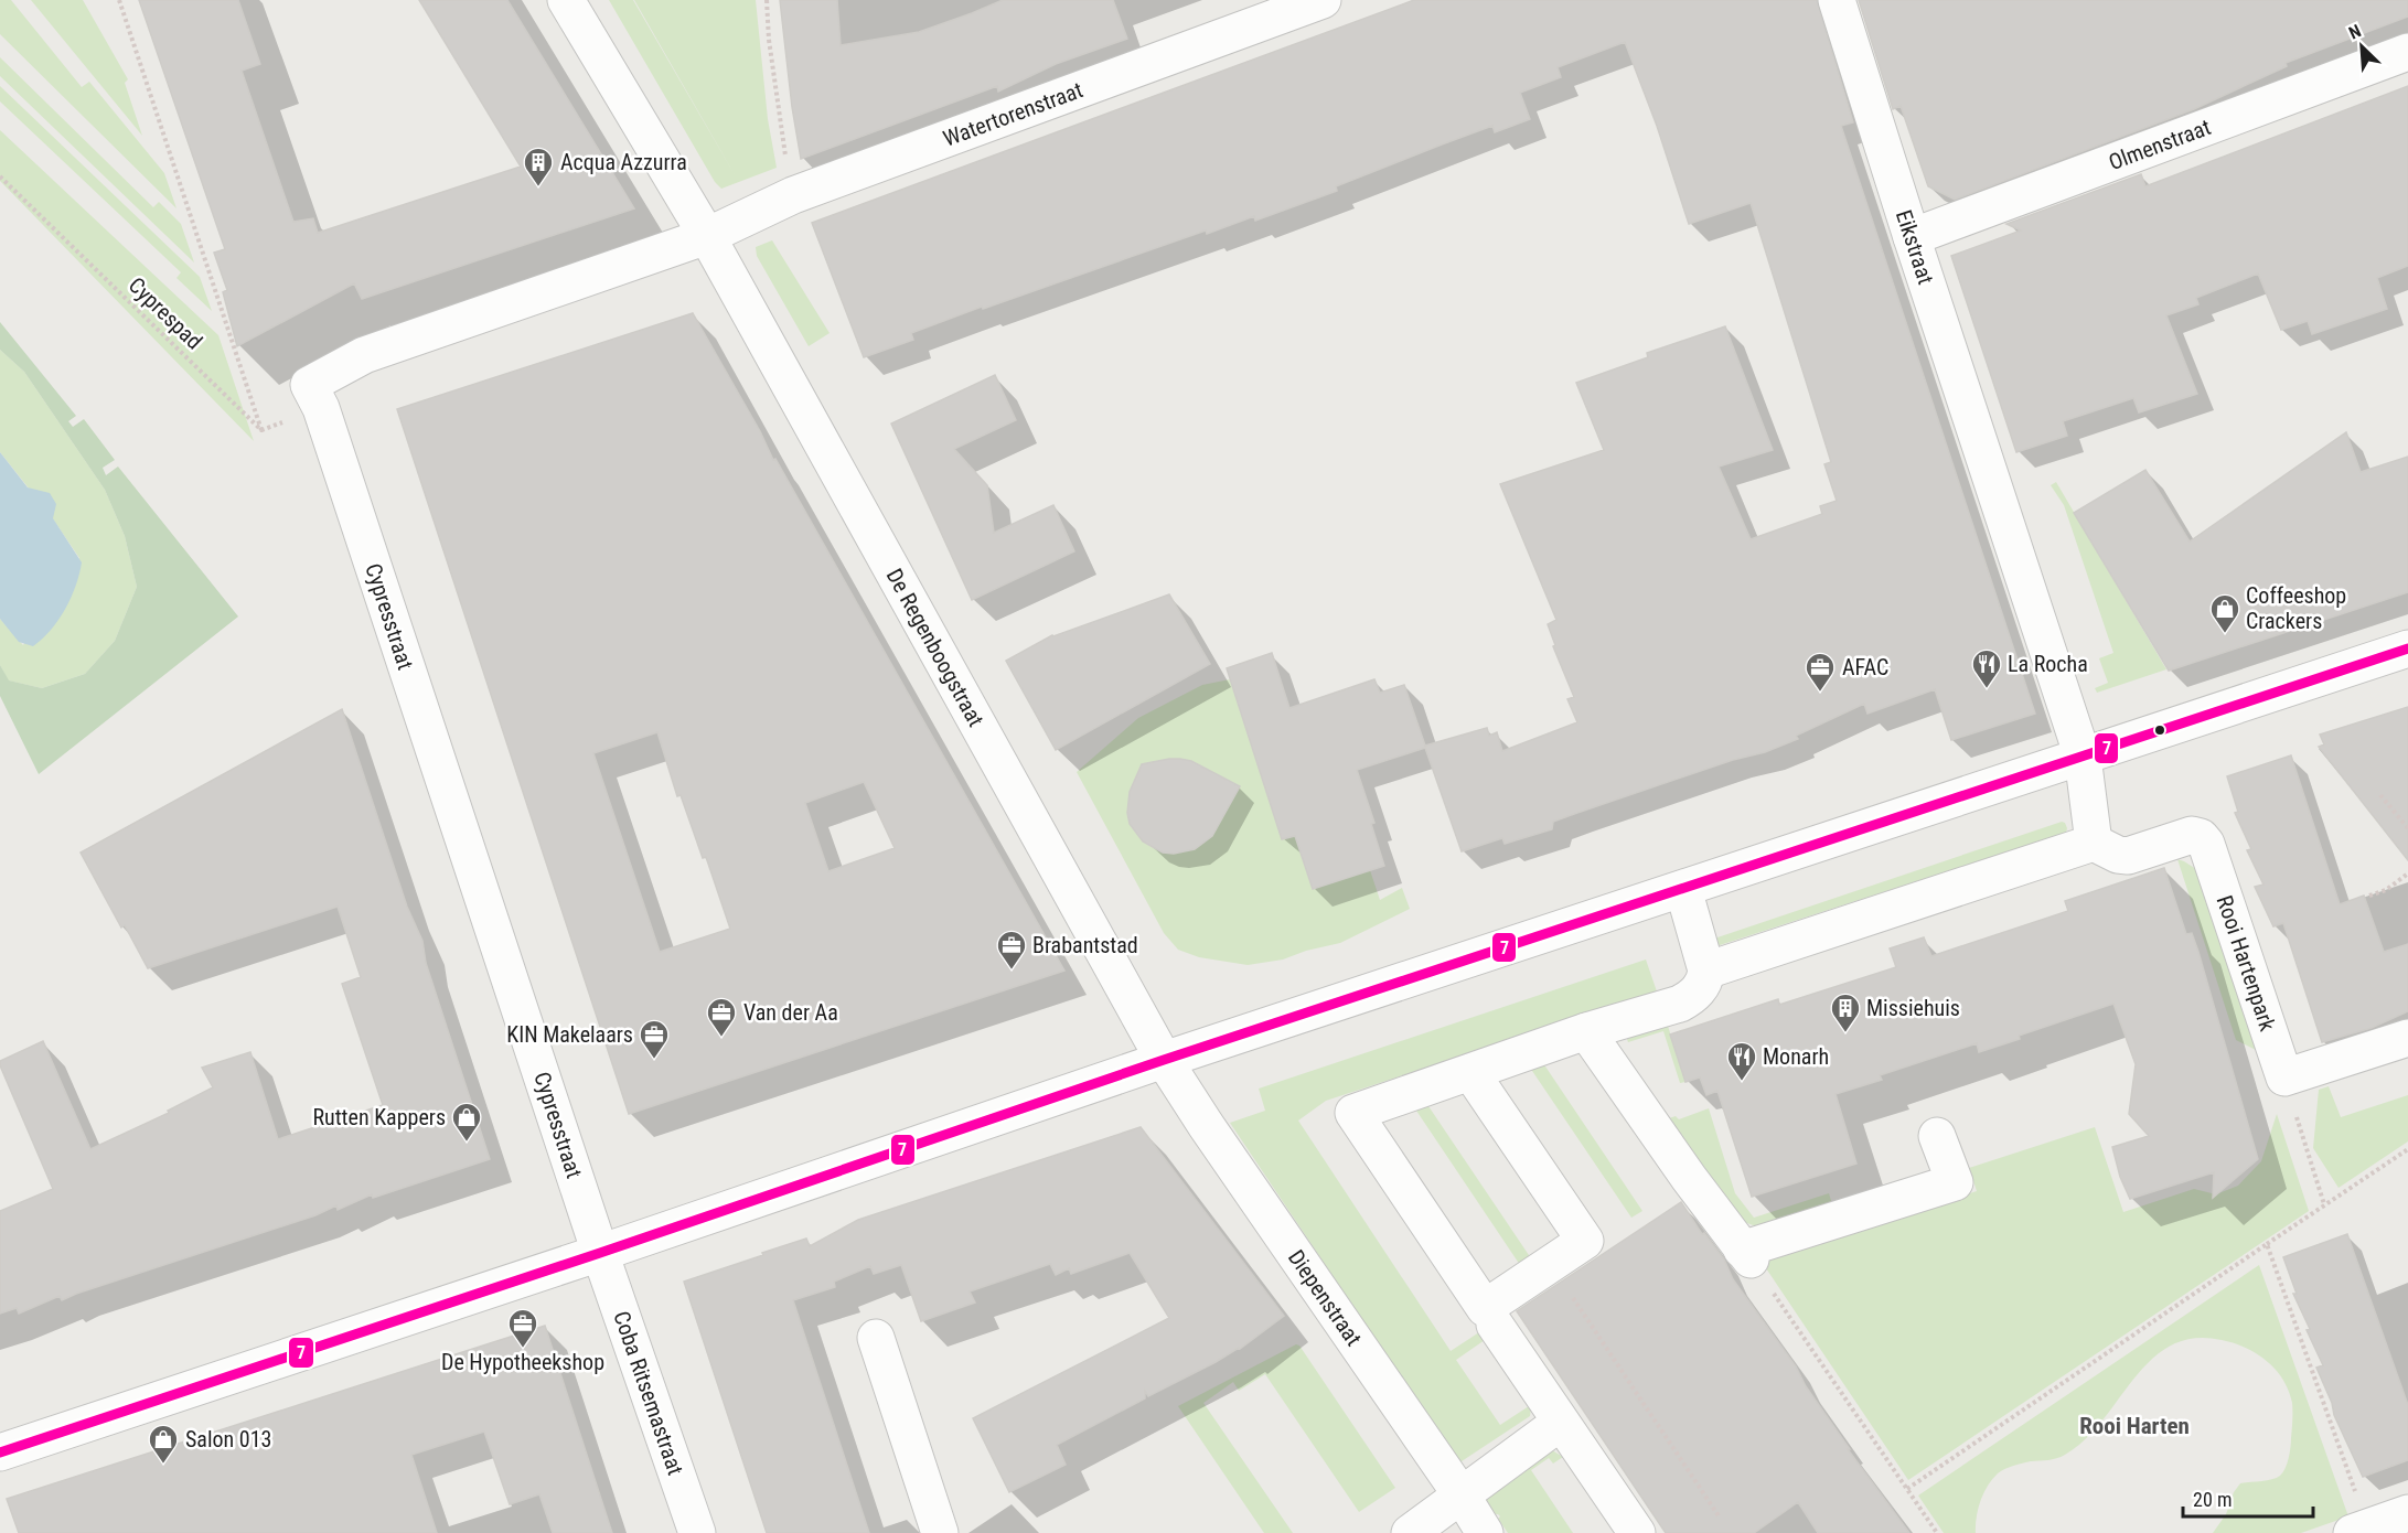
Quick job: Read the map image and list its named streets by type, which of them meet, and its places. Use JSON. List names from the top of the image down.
{
  "streets": {
    "street": [
      "Watertorenstraat",
      "Olmenstraat",
      "Eikstraat",
      "Cypresstraat",
      "De Regenboogstraat",
      "Rooi Hartenpark",
      "Diepenstraat",
      "Coba Ritsemastraat"
    ],
    "path": ["Cyprespad"]
  },
  "crossings": [
    ["Watertorenstraat", "Cypresstraat"],
    ["Watertorenstraat", "De Regenboogstraat"],
    ["Olmenstraat", "Eikstraat"],
    ["Eikstraat", "Rooi Hartenpark"],
    ["Cypresstraat", "De Regenboogstraat"],
    ["Cypresstraat", "Coba Ritsemastraat"],
    ["De Regenboogstraat", "Diepenstraat"]
  ],
  "districts": ["Rooi Harten"],
  "places": {
    "building": ["Acqua Azzurra", "Missiehuis"],
    "shop": ["Coffeeshop Crackers", "Rutten Kappers", "Salon 013"],
    "restaurant": ["La Rocha", "Monarh"],
    "office": [
      "AFAC",
      "Brabantstad",
      "Van der Aa",
      "KIN Makelaars",
      "De Hypotheekshop"
    ]
  },
  "lines": ["transit line 7"],
  "scale_bar": "20 m",
  "north": "top left"
}
